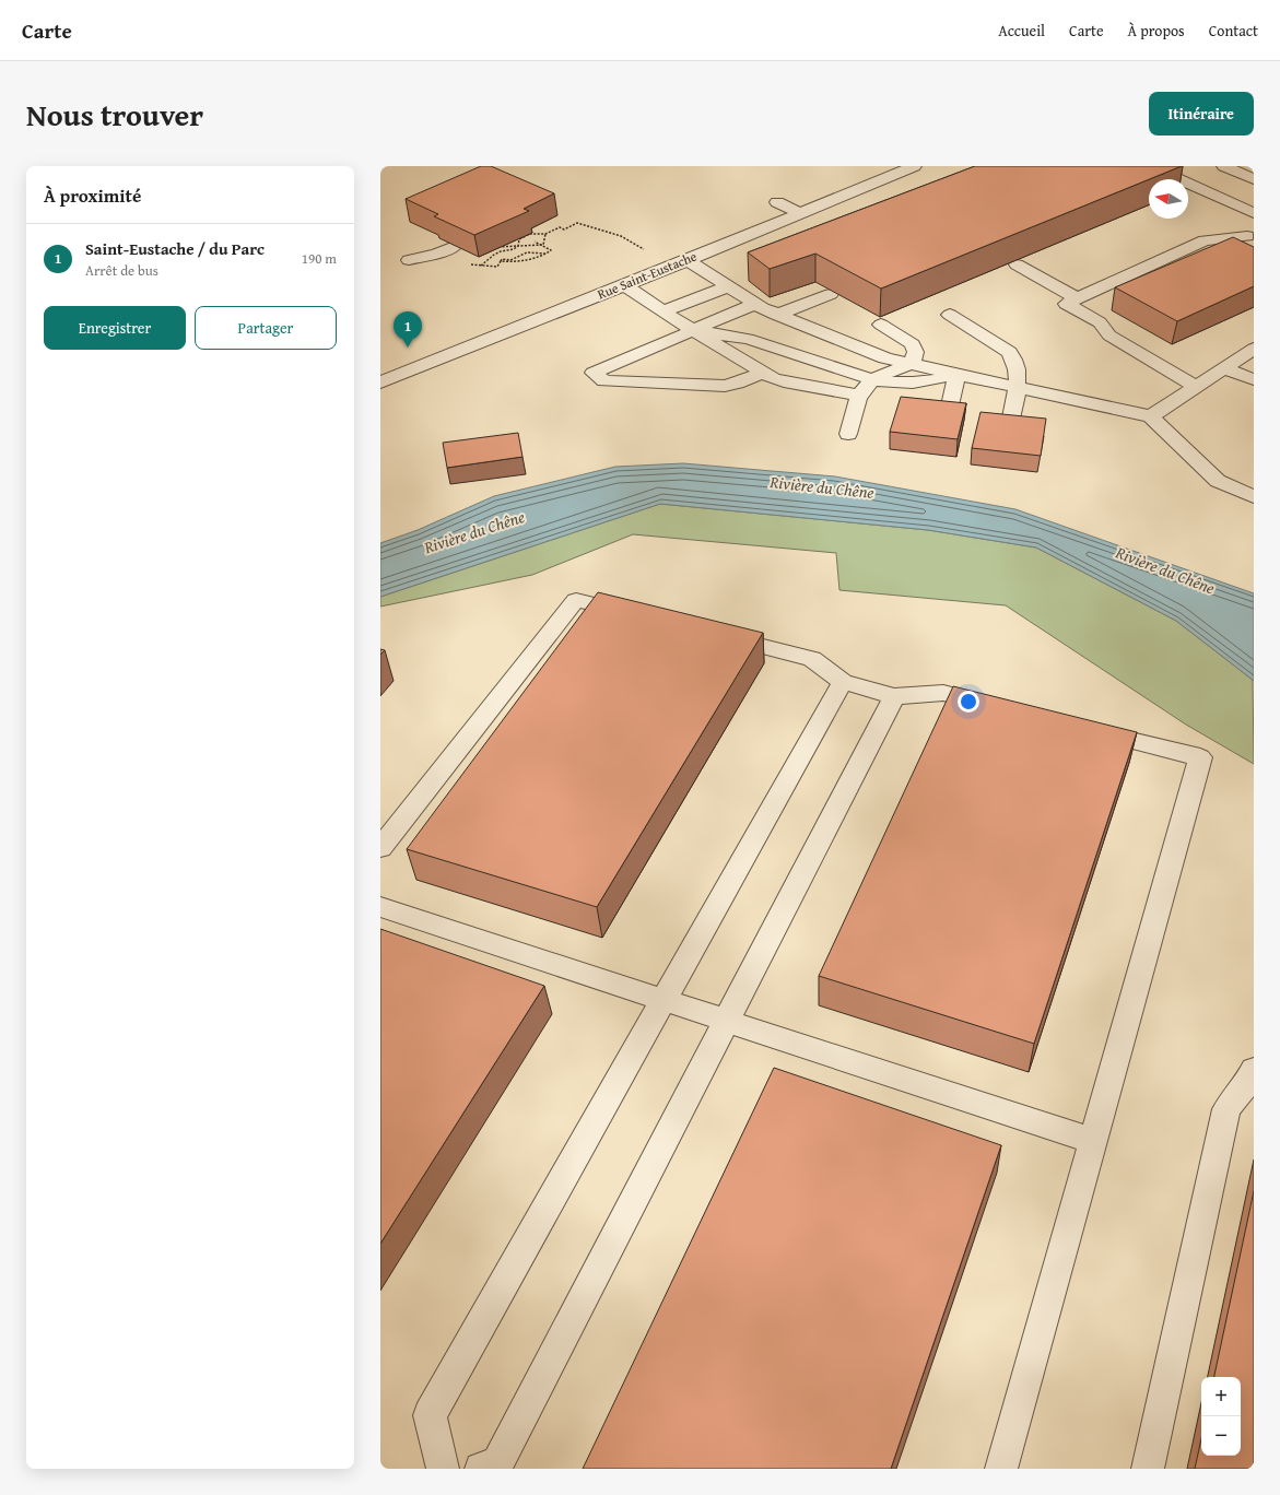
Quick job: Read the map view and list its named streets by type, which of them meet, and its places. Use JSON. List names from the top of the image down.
{
  "streets": {
    "street": ["Rue Saint-Eustache"]
  },
  "water": ["Rivière du Chêne"],
  "north": "left",
  "page": {
    "header": "Carte",
    "nav": [
      "Accueil",
      "Carte",
      "À propos",
      "Contact"
    ],
    "title": "Nous trouver",
    "buttons": [
      "Itinéraire",
      ["Enregistrer", "Partager"]
    ],
    "heading": "À proximité",
    "list": [
      {
        "mark": "1",
        "name": "Saint-Eustache / du Parc",
        "note": "Arrêt de bus",
        "value": "190 m"
      }
    ],
    "pins": "1",
    "map_buttons": ["+", "−"]
  }
}
